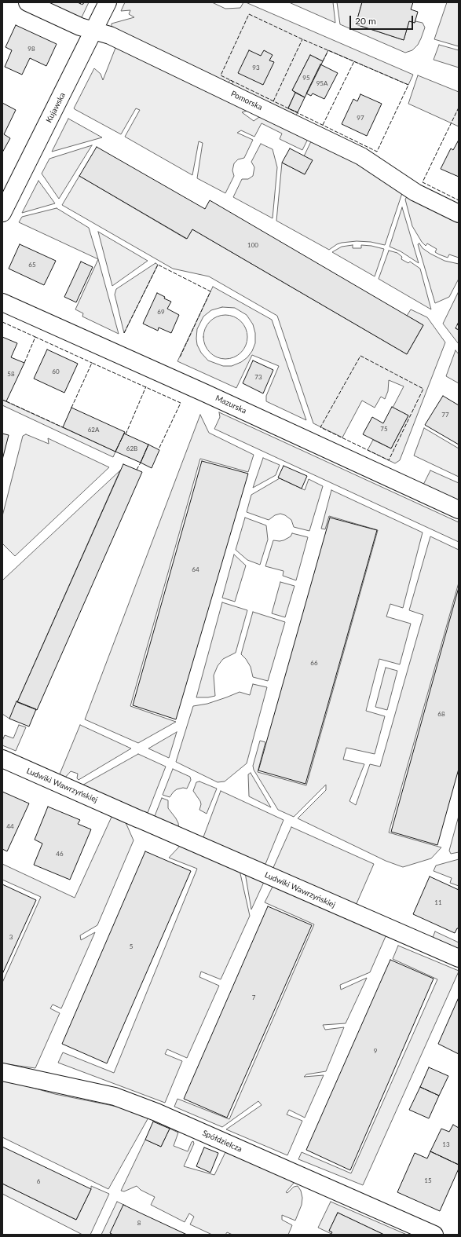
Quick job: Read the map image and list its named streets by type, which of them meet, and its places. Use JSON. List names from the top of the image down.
{
  "streets": {
    "street": [
      "Pomorska",
      "Kujawska",
      "Mazurska",
      "Ludwiki Wawrzyńskiej",
      "Spółdzielcza"
    ]
  },
  "crossings": [
    ["Pomorska", "Kujawska"]
  ],
  "house_numbers": [
    "98",
    "93",
    "95",
    "95A",
    "97",
    "100",
    "65",
    "69",
    "60",
    "58",
    "73",
    "77",
    "75",
    "62A",
    "62B",
    "64",
    "66",
    "68",
    "44",
    "46",
    "11",
    "3",
    "5",
    "7",
    "9",
    "13",
    "15",
    "6",
    "8"
  ],
  "scale_bar": "20 m"
}
